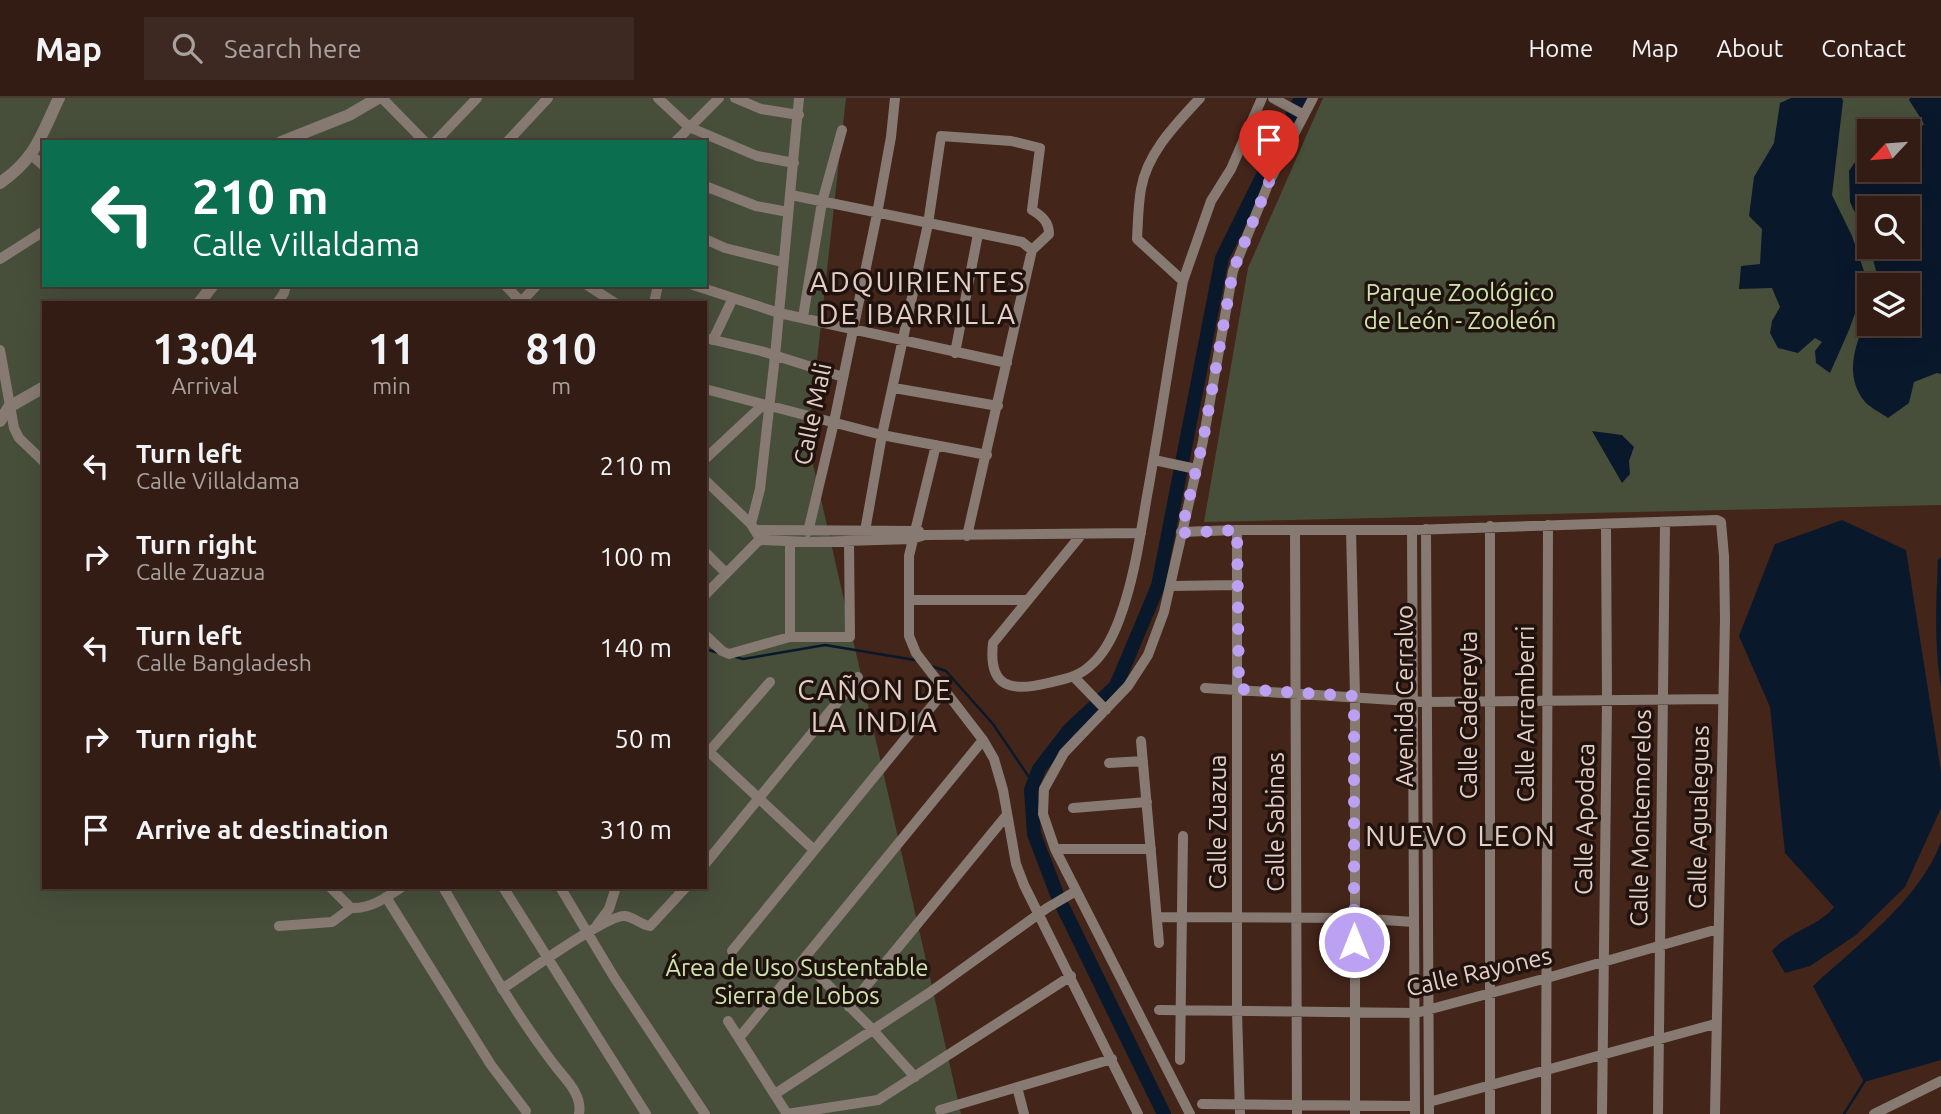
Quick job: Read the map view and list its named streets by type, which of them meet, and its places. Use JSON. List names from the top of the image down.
{
  "streets": {
    "street": [
      "Calle Mali",
      "Avenida Cerralvo",
      "Calle Arramberri",
      "Calle Cadereyta",
      "Calle Agualeguas",
      "Calle Montemorelos",
      "Calle Apodaca",
      "Calle Zuazua",
      "Calle Sabinas",
      "Calle Rayones"
    ]
  },
  "crossings": [
    ["Avenida Cerralvo", "Calle Rayones"],
    ["Calle Arramberri", "Calle Rayones"],
    ["Calle Cadereyta", "Calle Rayones"],
    ["Calle Agualeguas", "Calle Montemorelos"],
    ["Calle Agualeguas", "Calle Rayones"],
    ["Calle Montemorelos", "Calle Rayones"],
    ["Calle Apodaca", "Calle Rayones"],
    ["Calle Zuazua", "Calle Rayones"],
    ["Calle Sabinas", "Calle Rayones"]
  ],
  "districts": ["ADQUIRIENTES DE IBARRILLA", "CAÑON DE LA INDIA", "NUEVO LEON"],
  "parks": ["Parque Zoológico de León - Zooleón", "Área de Uso Sustentable Sierra de Lobos"],
  "north": "bottom left",
  "page": {
    "header": "Map",
    "search": "Search here",
    "nav": [
      "Home",
      "Map",
      "About",
      "Contact"
    ],
    "turn": ["210 m", "Calle Villaldama"],
    "eta": [
      "13:04",
      "Arrival",
      "11",
      "min",
      "810",
      "m"
    ],
    "list": [
      {
        "name": "Turn left",
        "note": "Calle Villaldama",
        "value": "210 m"
      },
      {
        "name": "Turn right",
        "note": "Calle Zuazua",
        "value": "100 m"
      },
      {
        "name": "Turn left",
        "note": "Calle Bangladesh",
        "value": "140 m"
      },
      {
        "name": "Turn right",
        "value": "50 m"
      },
      {
        "name": "Arrive at destination",
        "value": "310 m"
      }
    ]
  }
}
